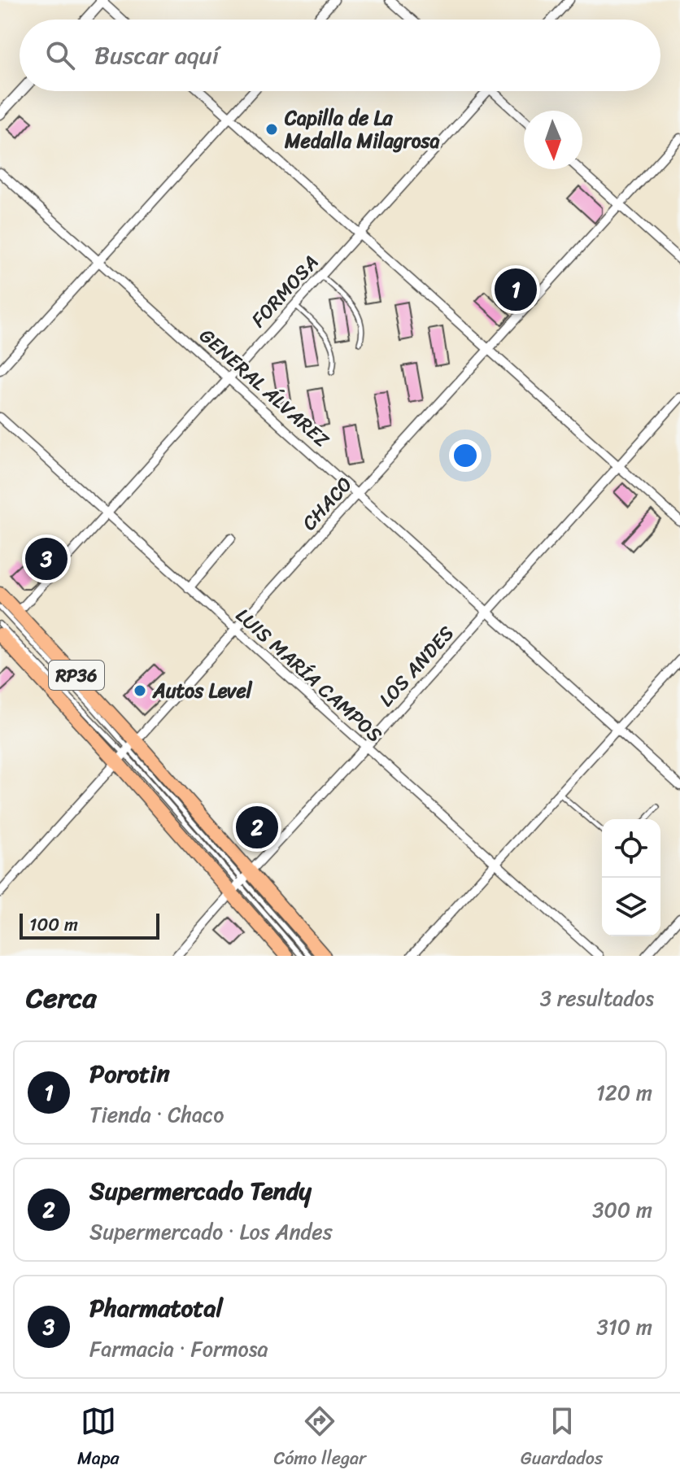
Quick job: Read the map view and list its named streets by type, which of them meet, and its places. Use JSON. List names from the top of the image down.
{
  "streets": {
    "main road": ["RP36"],
    "street": [
      "FORMOSA",
      "GENERAL ÁLVAREZ",
      "CHACO",
      "LOS ANDES",
      "LUIS MARÍA CAMPOS"
    ]
  },
  "crossings": [
    ["FORMOSA", "GENERAL ÁLVAREZ"],
    ["FORMOSA", "RP36"],
    ["FORMOSA", "LUIS MARÍA CAMPOS"],
    ["GENERAL ÁLVAREZ", "CHACO"],
    ["GENERAL ÁLVAREZ", "LOS ANDES"],
    ["CHACO", "RP36"],
    ["CHACO", "LUIS MARÍA CAMPOS"],
    ["LOS ANDES", "RP36"],
    ["LOS ANDES", "LUIS MARÍA CAMPOS"]
  ],
  "places": ["Capilla de La Medalla Milagrosa", "Autos Level"],
  "scale_bar": "100 m",
  "north": "bottom",
  "page": {
    "search": "Buscar aquí",
    "pins": ["1", "3", "2"],
    "scale": "100 m",
    "heading": ["Cerca", "3 resultados"],
    "list": [
      {
        "mark": "1",
        "name": "Porotin",
        "note": "Tienda · Chaco",
        "value": "120 m"
      },
      {
        "mark": "2",
        "name": "Supermercado Tendy",
        "note": "Supermercado · Los Andes",
        "value": "300 m"
      },
      {
        "mark": "3",
        "name": "Pharmatotal",
        "note": "Farmacia · Formosa",
        "value": "310 m"
      }
    ],
    "nav": ["Mapa", "Cómo llegar", "Guardados"]
  }
}
